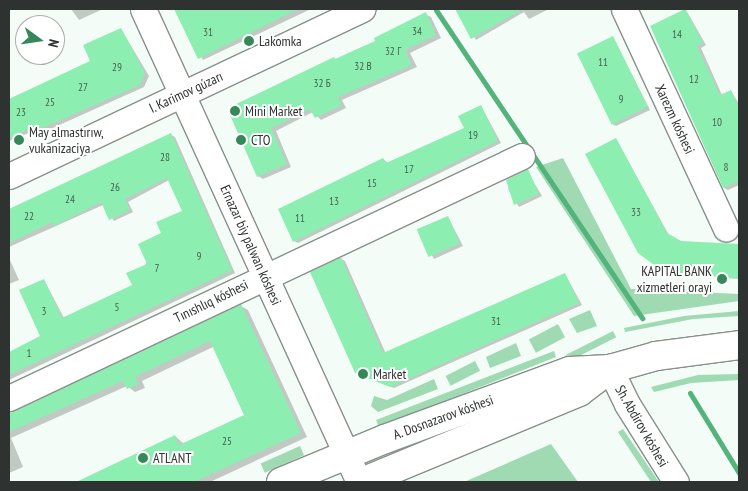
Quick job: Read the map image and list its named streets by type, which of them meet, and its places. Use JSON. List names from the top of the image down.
{
  "streets": {
    "main road": ["A. Dosnazarov kóshesi"],
    "street": [
      "I. Karimov gúzarı",
      "Xarezm kóshesi",
      "Ernazar biy palwan kóshesi",
      "Tınıshlıq kóshesi",
      "Sh. Abdirov kóshesi"
    ]
  },
  "crossings": [
    ["I. Karimov gúzarı", "Ernazar biy palwan kóshesi"],
    ["Ernazar biy palwan kóshesi", "Tınıshlıq kóshesi"],
    ["Ernazar biy palwan kóshesi", "A. Dosnazarov kóshesi"],
    ["A. Dosnazarov kóshesi", "Sh. Abdirov kóshesi"]
  ],
  "places": [
    "Lakomka",
    "Mini Market",
    "May almastırıw, vukanizaciya",
    "СТО",
    "KAPITAL BANK xizmetleri orayi",
    "Market",
    "ATLANT"
  ],
  "house_numbers": [
    "34",
    "31",
    "14",
    "32 Г",
    "11",
    "32 В",
    "29",
    "12",
    "32 Б",
    "27",
    "9",
    "25",
    "23",
    "10",
    "19",
    "28",
    "8",
    "17",
    "15",
    "26",
    "24",
    "13",
    "33",
    "22",
    "11",
    "9",
    "7",
    "5",
    "3",
    "31",
    "1",
    "25"
  ],
  "north": "right"
}
